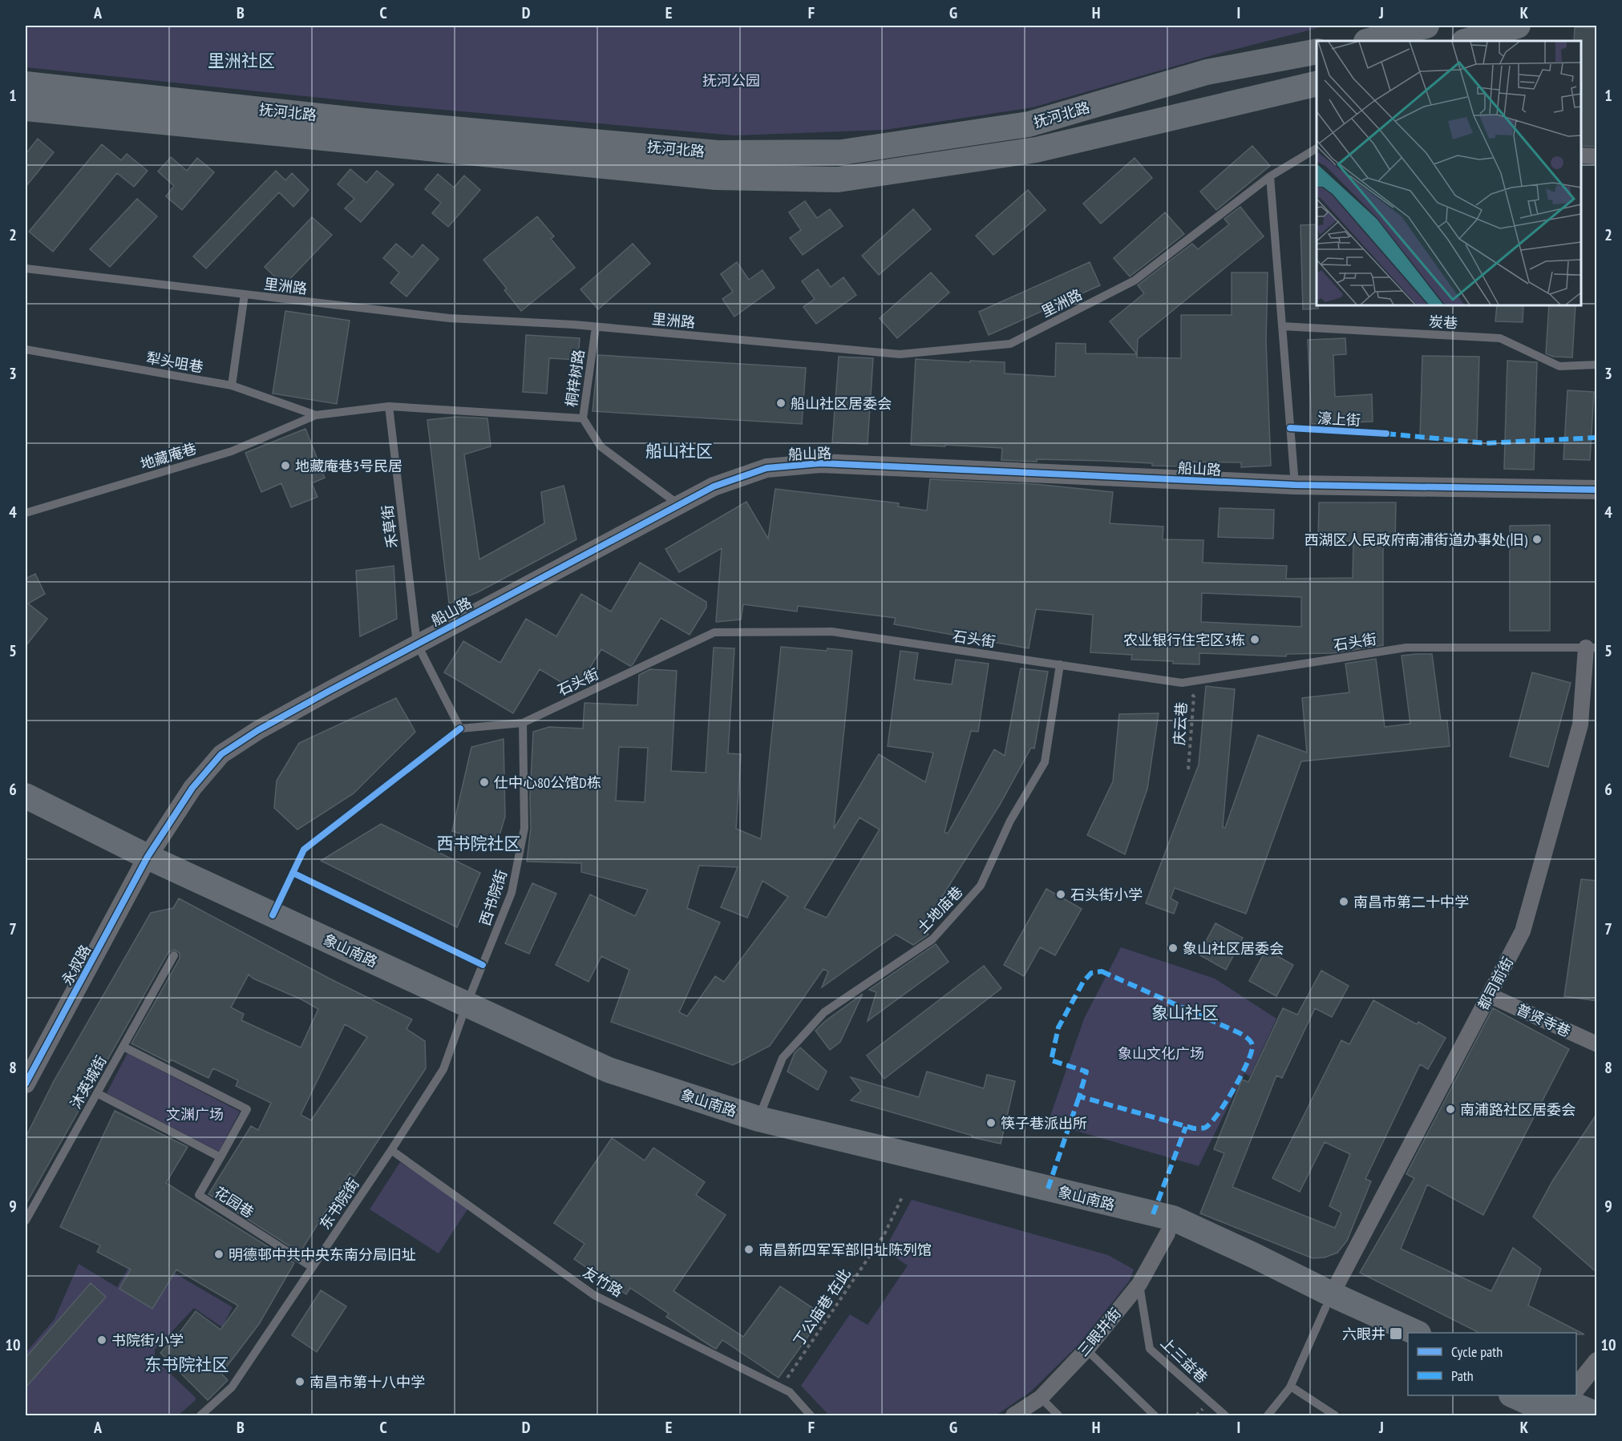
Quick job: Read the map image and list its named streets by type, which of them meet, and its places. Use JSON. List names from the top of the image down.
{
  "streets": {
    "main road": ["抚河北路", "象山南路"],
    "street": [
      "船山路",
      "永叔路",
      "都司前街",
      "普贤寺巷",
      "三眼井街"
    ],
    "lane": [
      "里洲路",
      "炭巷",
      "犁头咀巷",
      "桐梓树路",
      "地藏庵巷",
      "禾草街",
      "石头街",
      "西书院街",
      "土地庙巷",
      "沐英城街",
      "花园巷",
      "东书院街",
      "友竹路",
      "上三益巷"
    ],
    "path": ["庆云巷", "丁公庙巷 在此"],
    "cycle path": ["濠上街"]
  },
  "crossings": [
    ["里洲路", "桐梓树路"],
    ["犁头咀巷", "地藏庵巷"],
    ["桐梓树路", "船山路"],
    ["船山路", "禾草街"],
    ["船山路", "石头街"],
    ["船山路", "象山南路"],
    ["船山路", "永叔路"],
    ["禾草街", "石头街"],
    ["石头街", "庆云巷"],
    ["石头街", "西书院街"],
    ["石头街", "土地庙巷"],
    ["石头街", "都司前街"],
    ["西书院街", "象山南路"],
    ["西书院街", "东书院街"],
    ["土地庙巷", "象山南路"],
    ["象山南路", "永叔路"],
    ["象山南路", "都司前街"],
    ["象山南路", "东书院街"],
    ["象山南路", "三眼井街"],
    ["都司前街", "普贤寺巷"],
    ["花园巷", "东书院街"],
    ["东书院街", "友竹路"],
    ["三眼井街", "上三益巷"]
  ],
  "districts": [
    "里洲社区",
    "船山社区",
    "西书院社区",
    "象山社区",
    "东书院社区"
  ],
  "parks": ["抚河公园", "象山文化广场", "文渊广场"],
  "places": {
    "other": [
      "船山社区居委会",
      "地藏庵巷3号民居",
      "西湖区人民政府南浦街道办事处(旧)",
      "农业银行住宅区3栋",
      "仕中心80公馆D栋",
      "石头街小学",
      "南昌市第二十中学",
      "象山社区居委会",
      "南浦路社区居委会",
      "筷子巷派出所",
      "南昌新四军军部旧址陈列馆",
      "明德邨中共中央东南分局旧址",
      "书院街小学",
      "南昌市第十八中学"
    ],
    "transit": ["六眼井"]
  },
  "legend": ["Cycle path", "Path"],
  "grid": {
    "columns": [
      "A",
      "B",
      "C",
      "D",
      "E",
      "F",
      "G",
      "H",
      "I",
      "J",
      "K"
    ],
    "rows": [
      "1",
      "2",
      "3",
      "4",
      "5",
      "6",
      "7",
      "8",
      "9",
      "10"
    ]
  }
}
